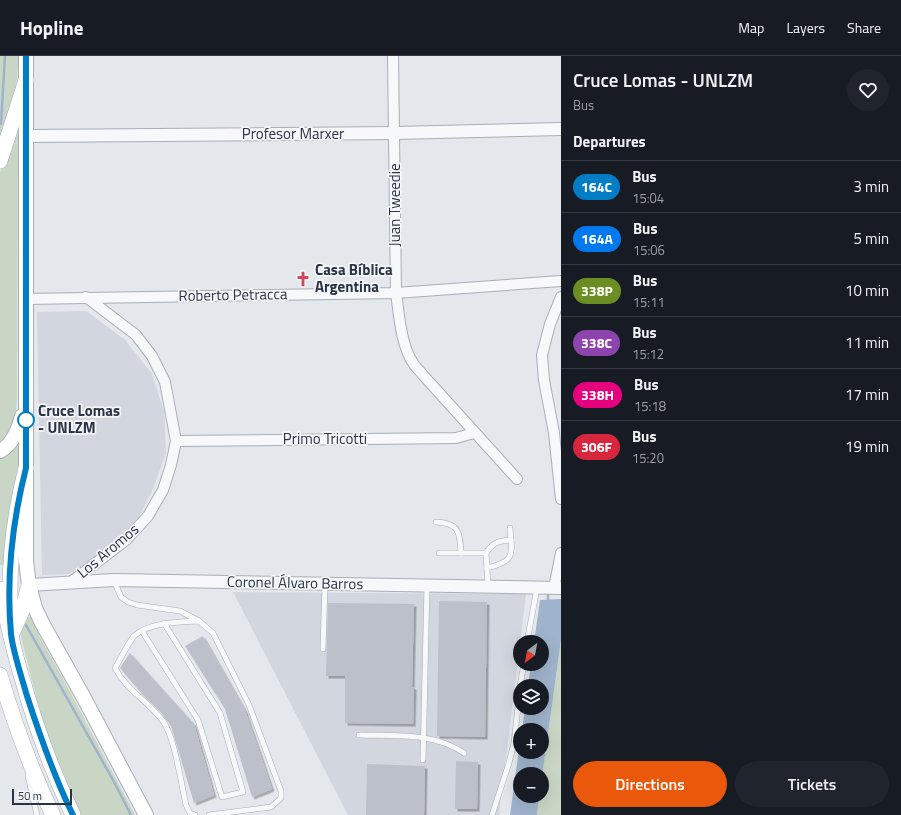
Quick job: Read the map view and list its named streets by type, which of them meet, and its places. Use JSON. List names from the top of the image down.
{
  "streets": {
    "street": [
      "Profesor Marxer",
      "Juan Tweedie",
      "Roberto Petracca",
      "Primo Tricotti",
      "Los Aromos",
      "Coronel Álvaro Barros"
    ]
  },
  "crossings": [
    ["Profesor Marxer", "Juan Tweedie"],
    ["Juan Tweedie", "Roberto Petracca"],
    ["Juan Tweedie", "Primo Tricotti"],
    ["Roberto Petracca", "Los Aromos"],
    ["Primo Tricotti", "Los Aromos"],
    ["Los Aromos", "Coronel Álvaro Barros"]
  ],
  "places": {
    "church": ["Casa Bíblica Argentina"],
    "other": ["Cruce Lomas - UNLZM"]
  },
  "lines": ["bus line 164C"],
  "scale_bar": "50 m",
  "north": "bottom left",
  "page": {
    "header": "Hopline",
    "nav": ["Map", "Layers", "Share"],
    "heading": [
      ["Cruce Lomas - UNLZM", "Bus"],
      "Departures"
    ],
    "list": [
      {
        "mark": "164C",
        "name": "Bus",
        "note": "15:04",
        "value": "3 min"
      },
      {
        "mark": "164A",
        "name": "Bus",
        "note": "15:06",
        "value": "5 min"
      },
      {
        "mark": "338P",
        "name": "Bus",
        "note": "15:11",
        "value": "10 min"
      },
      {
        "mark": "338C",
        "name": "Bus",
        "note": "15:12",
        "value": "11 min"
      },
      {
        "mark": "338H",
        "name": "Bus",
        "note": "15:18",
        "value": "17 min"
      },
      {
        "mark": "306F",
        "name": "Bus",
        "note": "15:20",
        "value": "19 min"
      }
    ],
    "map_buttons": ["+", "−"],
    "buttons": ["Directions", "Tickets"],
    "scale": "50 m"
  }
}
